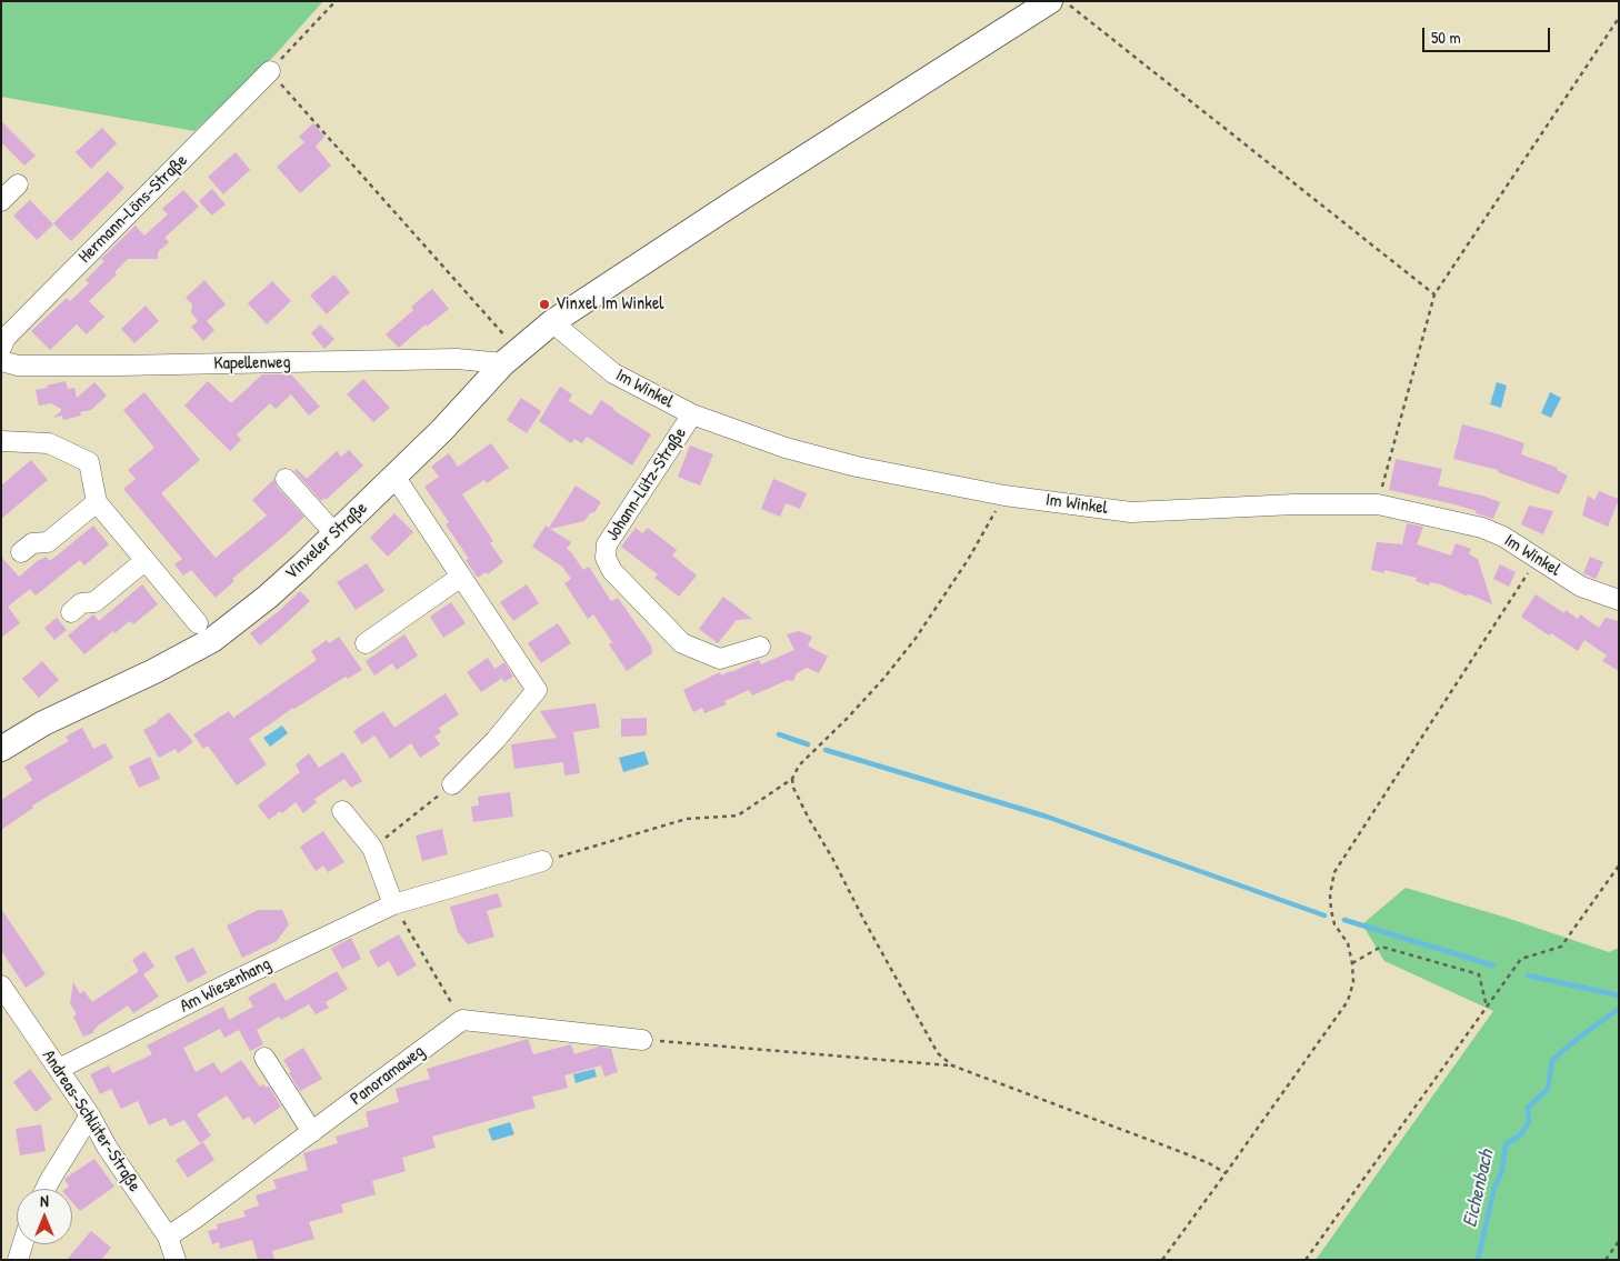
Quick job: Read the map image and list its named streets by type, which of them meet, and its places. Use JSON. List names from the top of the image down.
{
  "streets": {
    "main road": ["Vinxeler Straße"],
    "street": [
      "Hermann-Löns-Straße",
      "Kapellenweg",
      "Im Winkel",
      "Johann-Lütz-Straße",
      "Am Wiesenhang",
      "Panoramaweg",
      "Andreas-Schlüter-Straße"
    ]
  },
  "crossings": [
    ["Kapellenweg", "Vinxeler Straße"],
    ["Im Winkel", "Johann-Lütz-Straße"],
    ["Im Winkel", "Vinxeler Straße"],
    ["Am Wiesenhang", "Andreas-Schlüter-Straße"],
    ["Panoramaweg", "Andreas-Schlüter-Straße"]
  ],
  "water": ["Eichenbach"],
  "places": ["Vinxel Im Winkel"],
  "scale_bar": "50 m",
  "north": "top"
}
